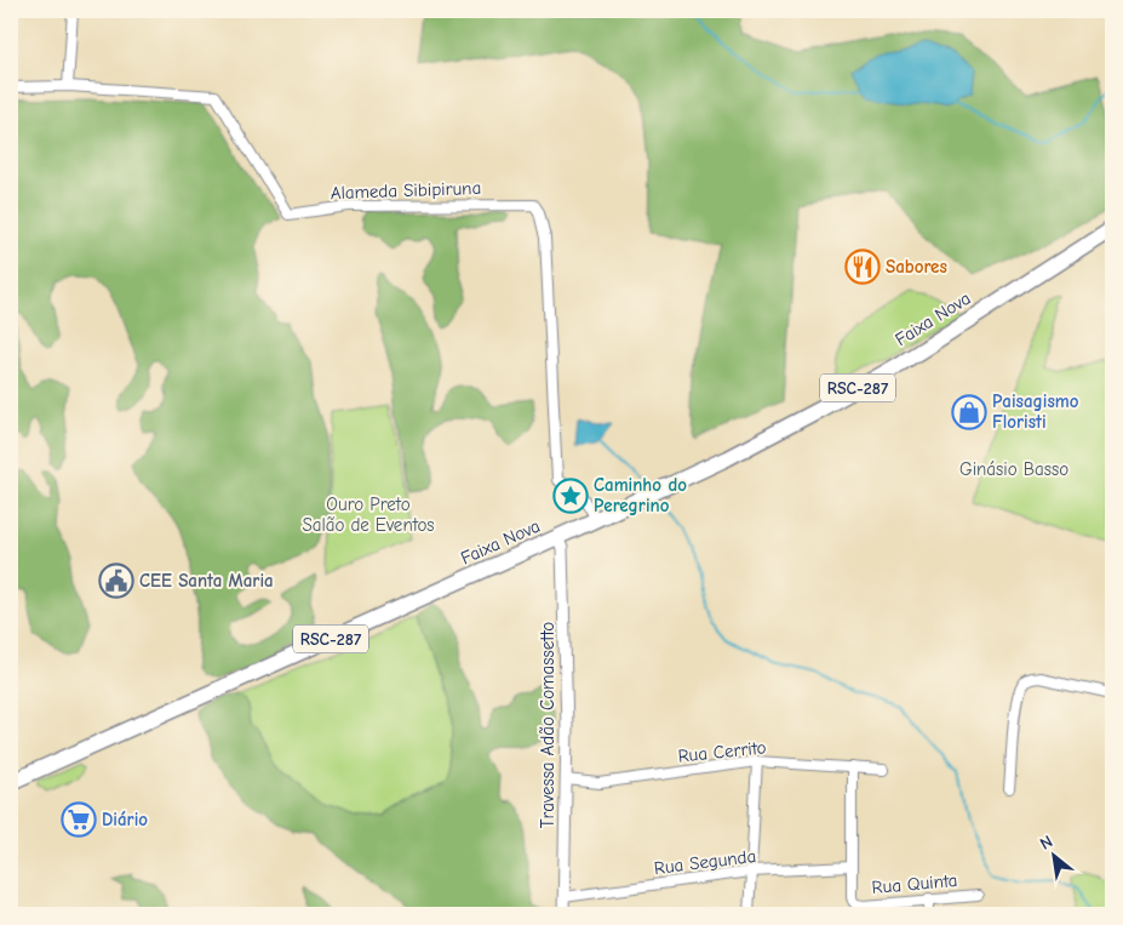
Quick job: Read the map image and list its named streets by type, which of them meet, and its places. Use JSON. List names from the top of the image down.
{
  "streets": {
    "highway": ["Faixa Nova", "RSC-287"],
    "street": [
      "Alameda Sibipiruna",
      "Travessa Adão Comassetto",
      "Rua Cerrito",
      "Rua Segunda",
      "Rua Quinta"
    ]
  },
  "crossings": [
    ["Alameda Sibipiruna", "Faixa Nova"],
    ["Faixa Nova", "Travessa Adão Comassetto"],
    ["Travessa Adão Comassetto", "Rua Cerrito"],
    ["Travessa Adão Comassetto", "Rua Segunda"],
    ["Rua Segunda", "Rua Quinta"]
  ],
  "parks": ["Ginásio Basso", "Ouro Preto Salão de Eventos"],
  "places": {
    "restaurant": ["Sabores"],
    "shop": ["Paisagismo Floristi"],
    "place": ["Caminho do Peregrino"],
    "public building": ["CEE Santa Maria"],
    "supermarket": ["Diário"]
  },
  "north": "top left"
}
